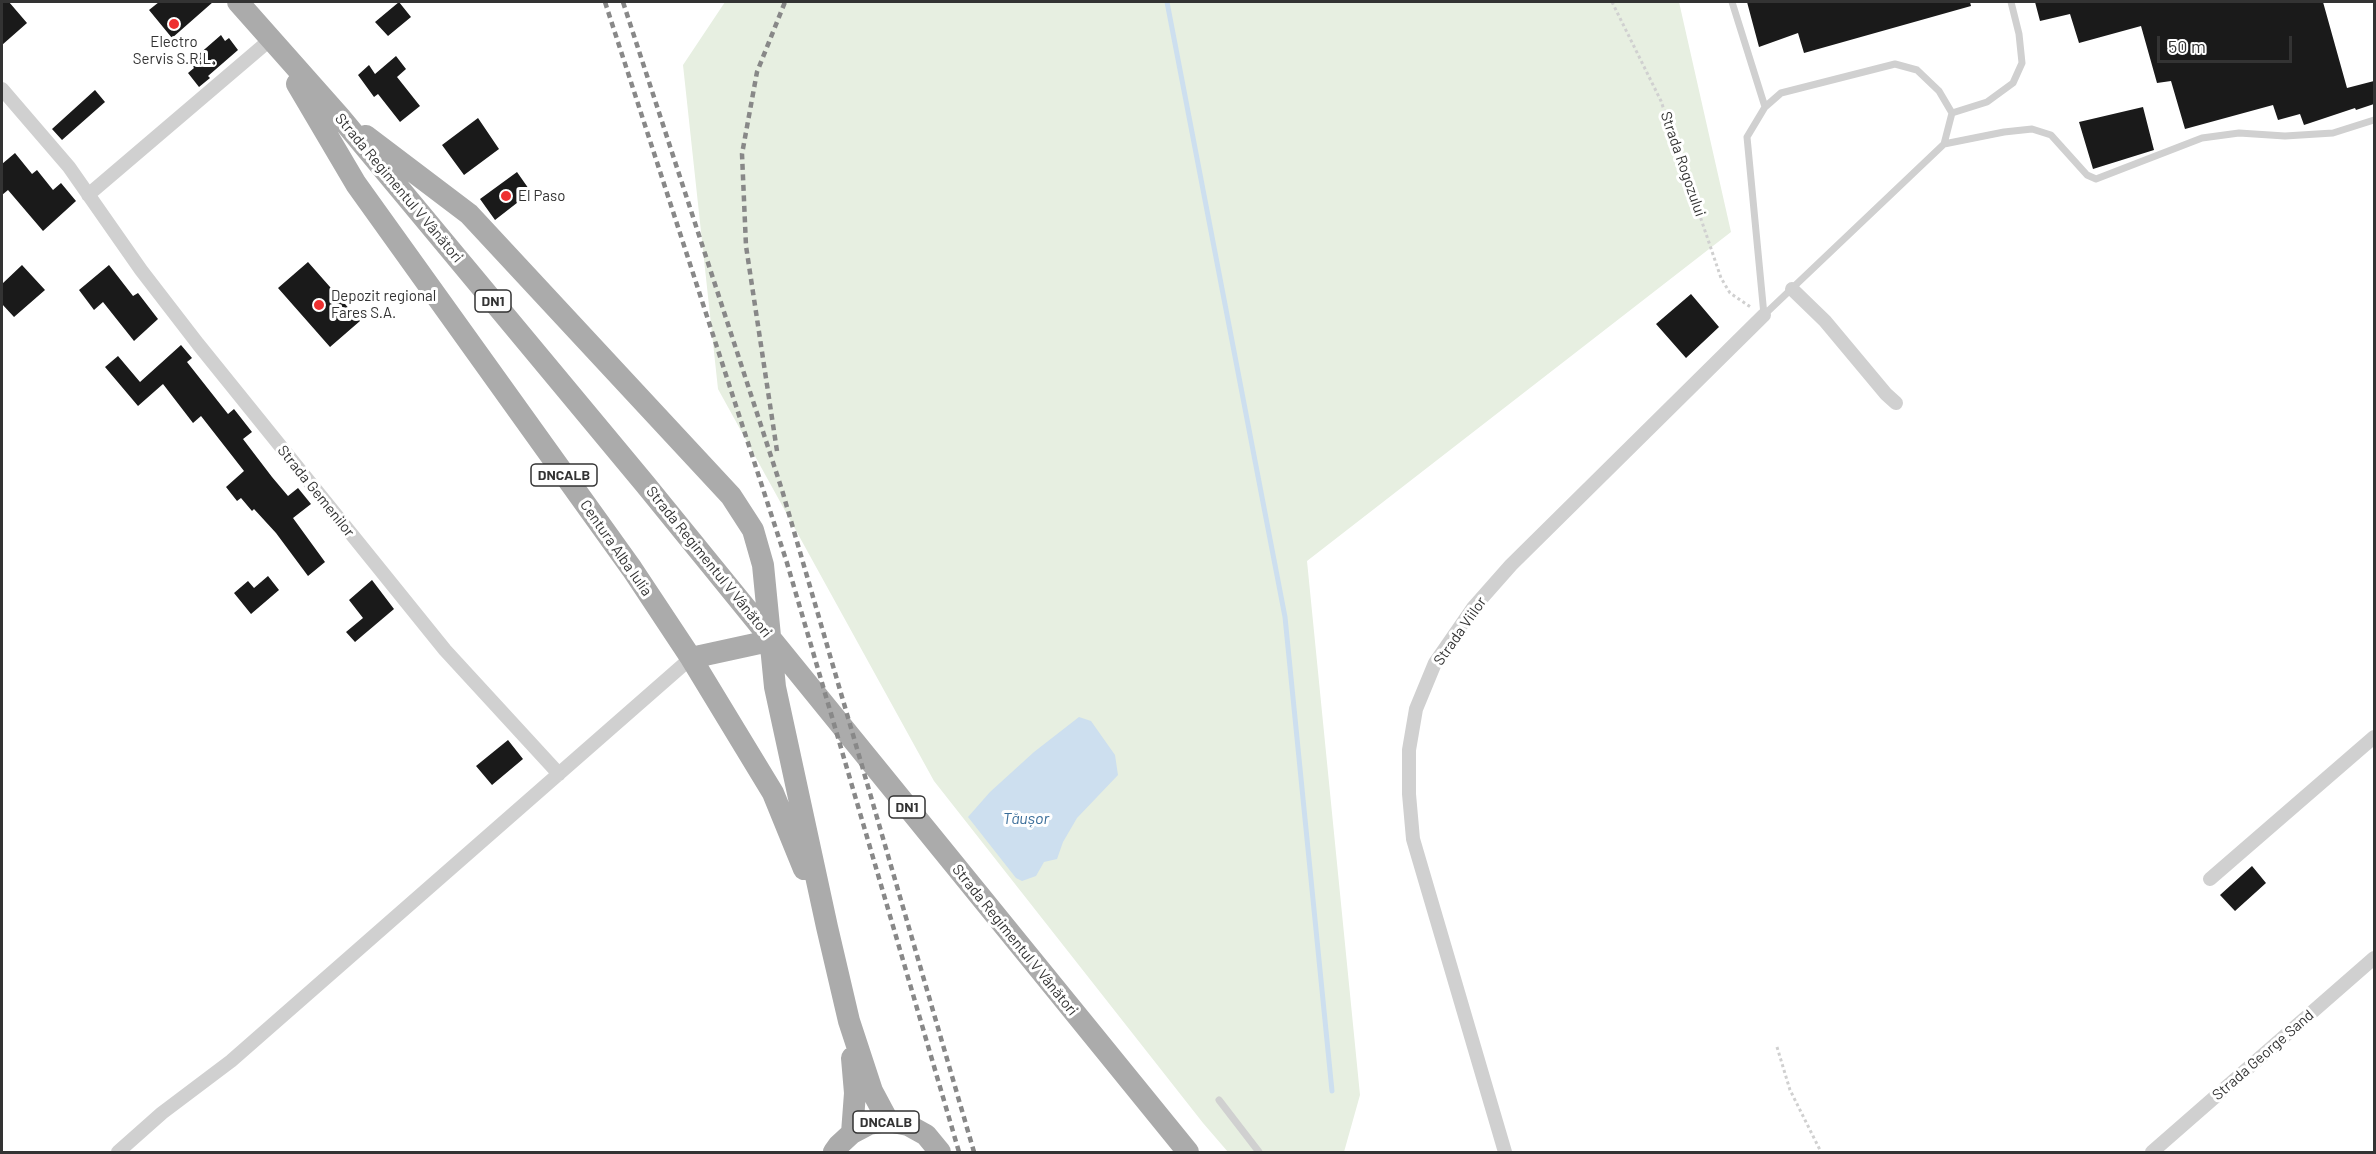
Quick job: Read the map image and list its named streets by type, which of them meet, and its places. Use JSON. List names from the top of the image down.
{
  "streets": {
    "main road": [
      "Strada Regimentul V Vânători",
      "DN1",
      "DNCALB",
      "Centura Alba Iulia"
    ],
    "street": ["Strada Gemenilor", "Strada Viilor", "Strada George Sand"],
    "path": ["Strada Rogozului"]
  },
  "crossings": [
    ["Strada Rogozului", "Strada Viilor"],
    ["Strada Regimentul V Vânători", "Centura Alba Iulia"],
    ["DNCALB", "Centura Alba Iulia"]
  ],
  "water": ["Tăușor"],
  "places": ["Electro Servis S.R.L.", "El Paso", "Depozit regional Fares S.A."],
  "scale_bar": "50 m"
}
